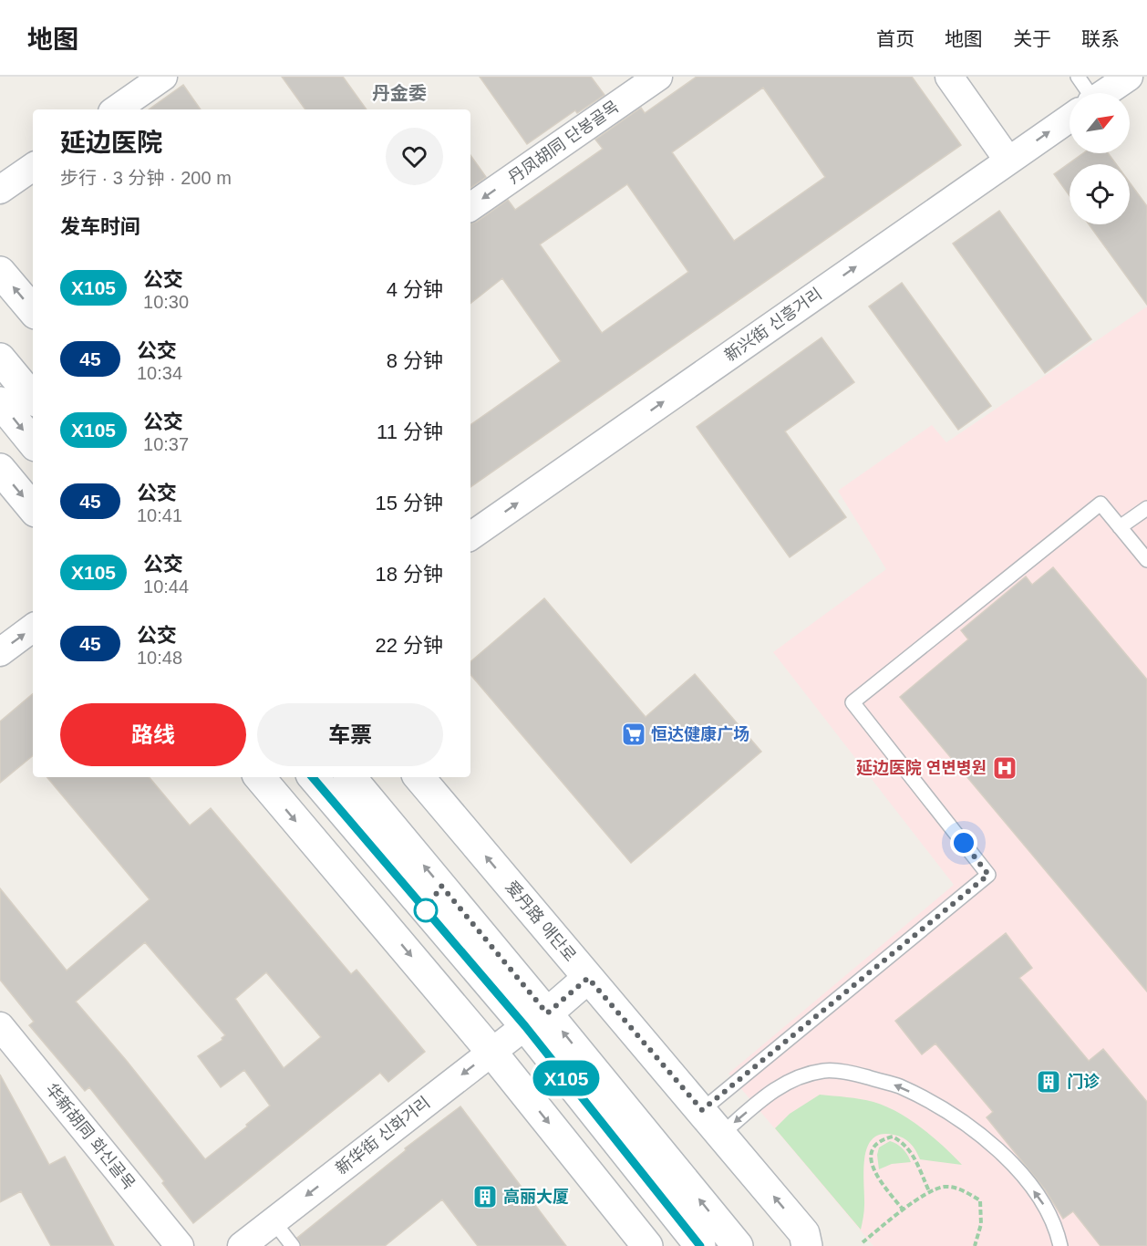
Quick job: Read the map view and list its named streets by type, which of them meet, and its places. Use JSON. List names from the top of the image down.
{
  "streets": {
    "main road": ["爱丹路 애단로"],
    "street": [
      "丹凤胡同 단봉골목",
      "新兴街 신흥거리",
      "新华街 신화거리",
      "华新胡同 화신골목"
    ]
  },
  "one_way": ["丹凤胡同 단봉골목", "新兴街 신흥거리", "新华街 신화거리"],
  "districts": ["丹金委"],
  "places": {
    "supermarket": ["恒达健康广场"],
    "hospital": ["延边医院 연변병원"],
    "building": ["门诊", "高丽大厦"]
  },
  "lines": ["bus line X105"],
  "north": "top right",
  "page": {
    "header": "地图",
    "nav": [
      "首页",
      "地图",
      "关于",
      "联系"
    ],
    "on_map": "X105",
    "heading": [
      ["延边医院", "步行 · 3 分钟 · 200 m"],
      "发车时间"
    ],
    "list": [
      {
        "mark": "X105",
        "name": "公交",
        "note": "10:30",
        "value": "4 分钟"
      },
      {
        "mark": "45",
        "name": "公交",
        "note": "10:34",
        "value": "8 分钟"
      },
      {
        "mark": "X105",
        "name": "公交",
        "note": "10:37",
        "value": "11 分钟"
      },
      {
        "mark": "45",
        "name": "公交",
        "note": "10:41",
        "value": "15 分钟"
      },
      {
        "mark": "X105",
        "name": "公交",
        "note": "10:44",
        "value": "18 分钟"
      },
      {
        "mark": "45",
        "name": "公交",
        "note": "10:48",
        "value": "22 分钟"
      }
    ],
    "buttons": ["路线", "车票"]
  }
}
